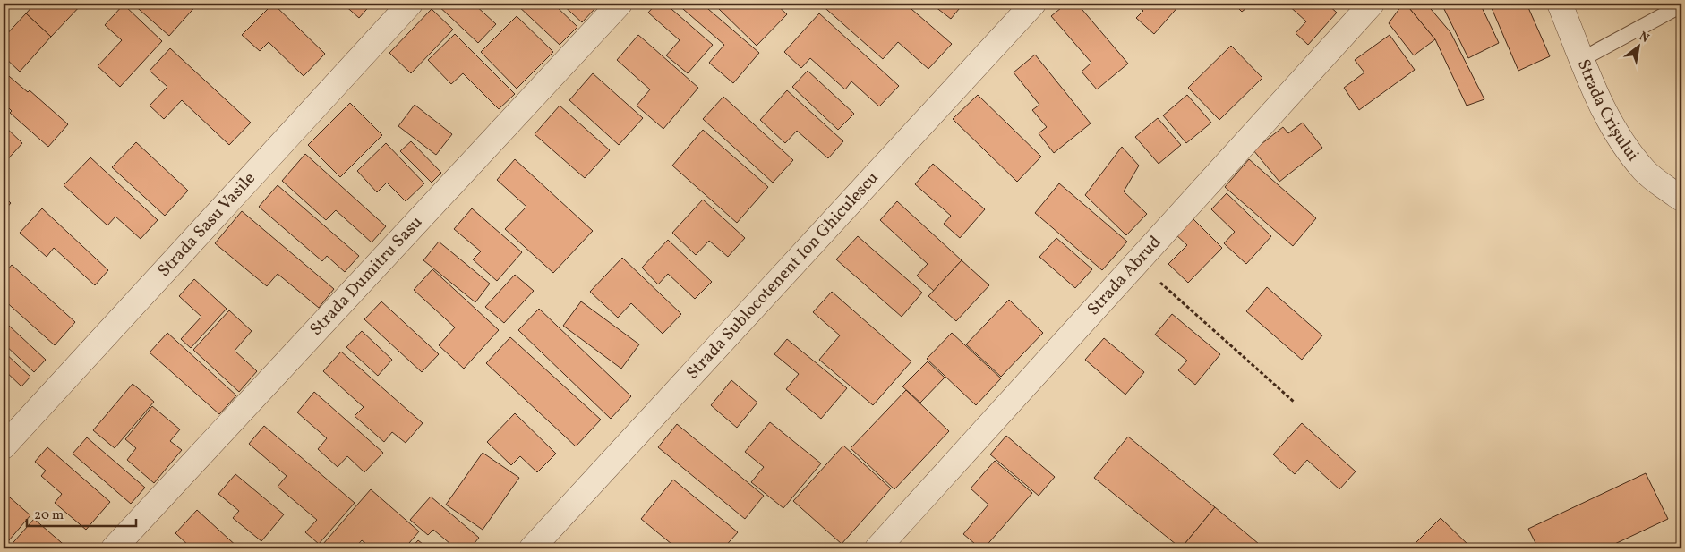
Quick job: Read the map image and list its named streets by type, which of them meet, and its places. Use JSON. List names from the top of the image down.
{
  "streets": {
    "street": [
      "Strada Crișului",
      "Strada Sasu Vasile",
      "Strada Sublocotenent Ion Ghiculescu",
      "Strada Dumitru Sasu",
      "Strada Abrud"
    ]
  },
  "scale_bar": "20 m",
  "north": "top right"
}
